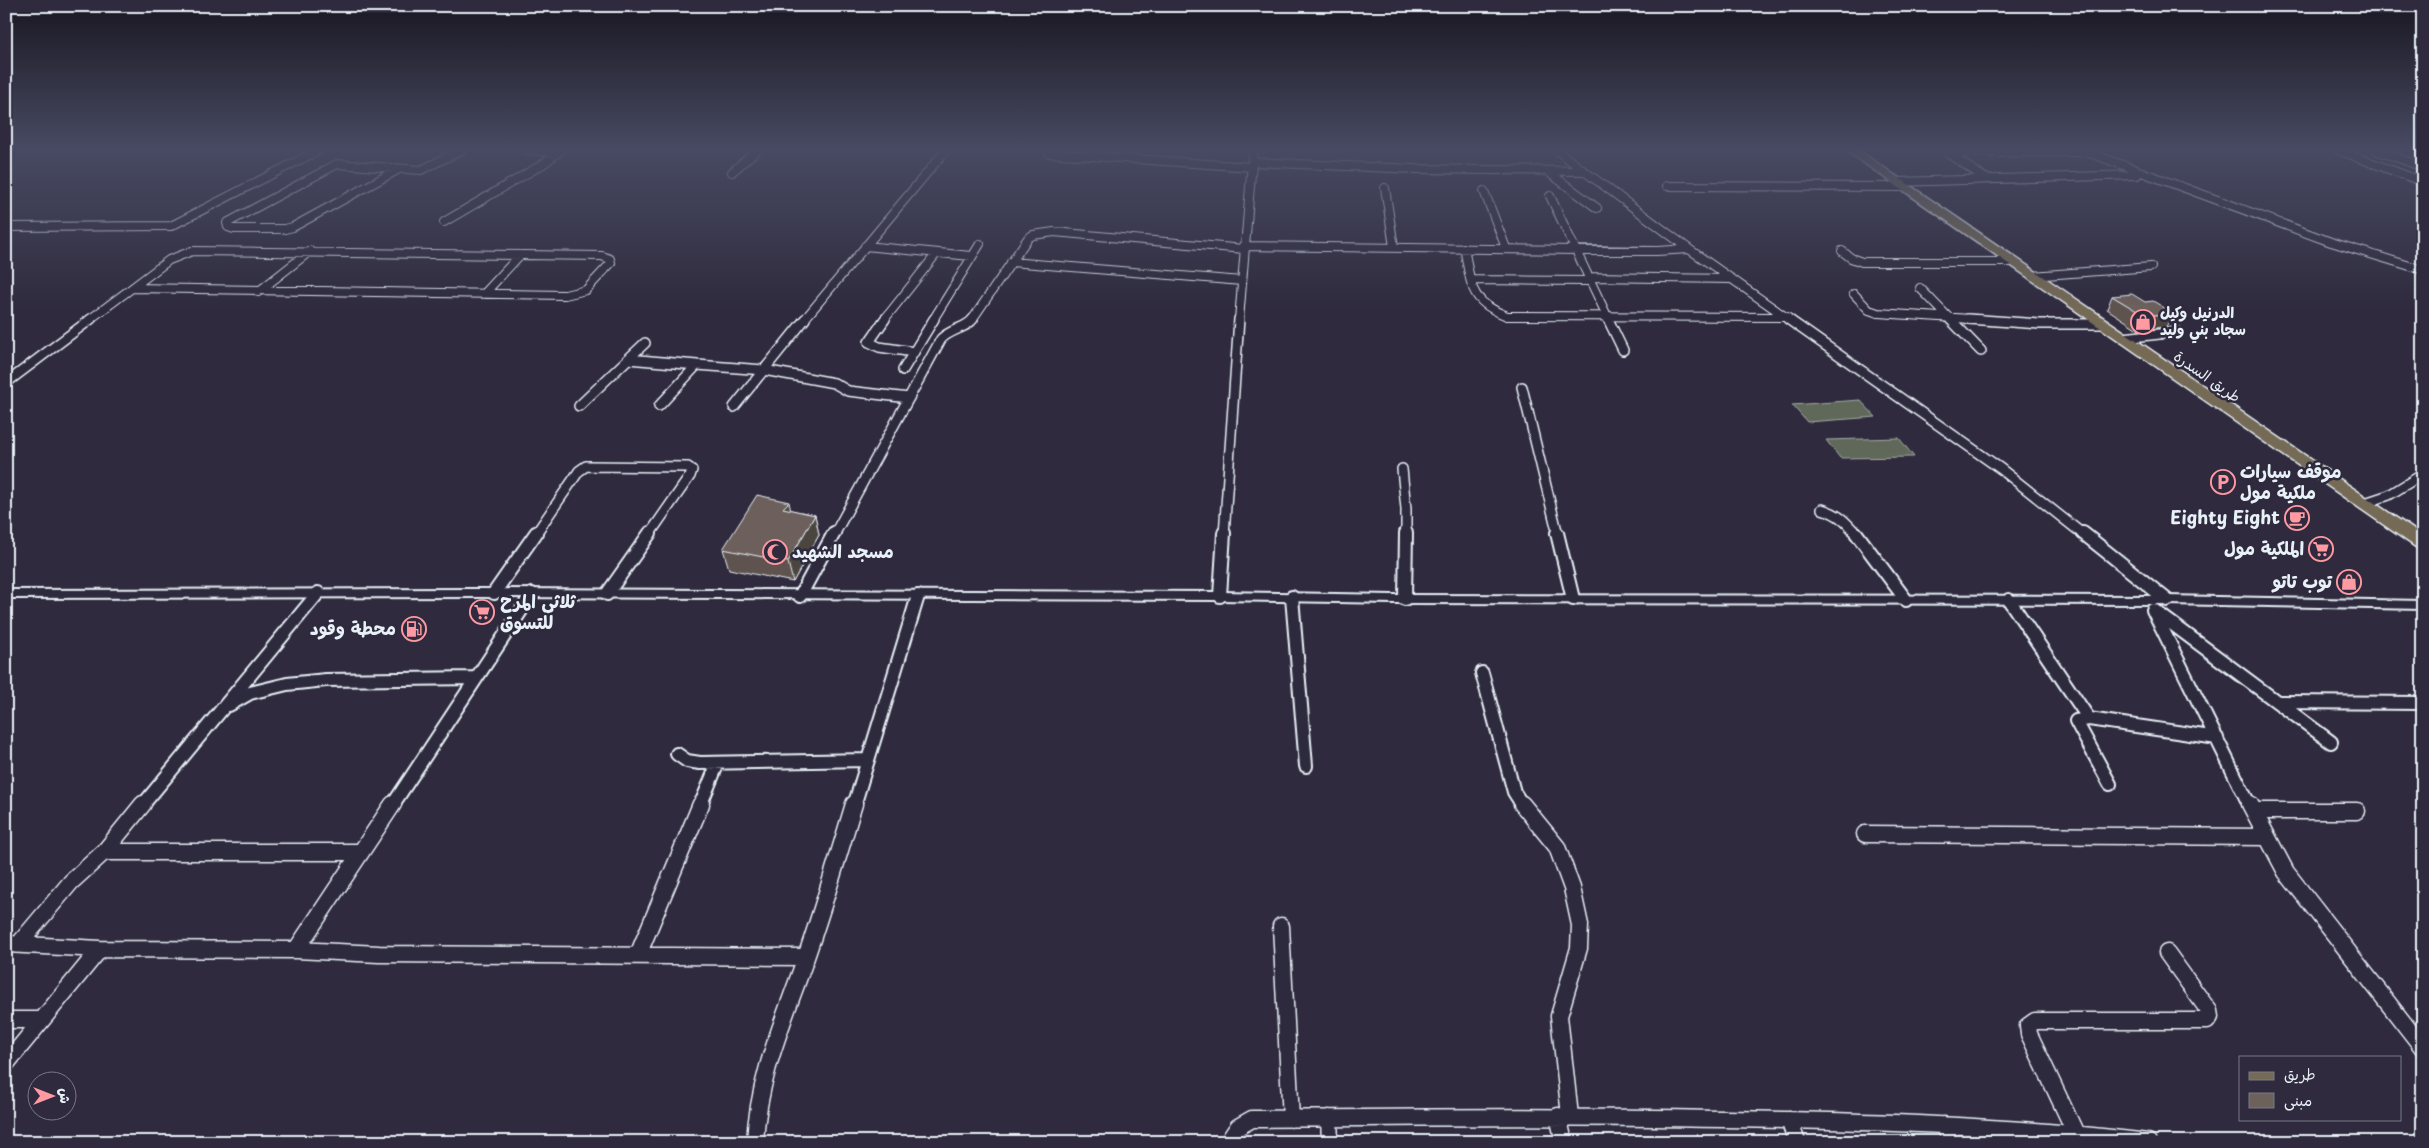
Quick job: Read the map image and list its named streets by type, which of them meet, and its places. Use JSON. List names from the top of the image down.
{
  "streets": {
    "main road": ["طريق السدرة"]
  },
  "places": {
    "shop": ["الدرنيل وكيل سجاد بني وليد", "توب تاتو"],
    "parking": ["موقف سيارات ملكية مول"],
    "cafe": ["Eighty Eight"],
    "supermarket": ["الملكية مول", "ثلاثي المرح للتسوق"],
    "mosque": ["مسجد الشهيد"],
    "fuel station": ["محطة وقود"]
  },
  "legend": ["طريق", "مبنى"],
  "north": "right"
}
